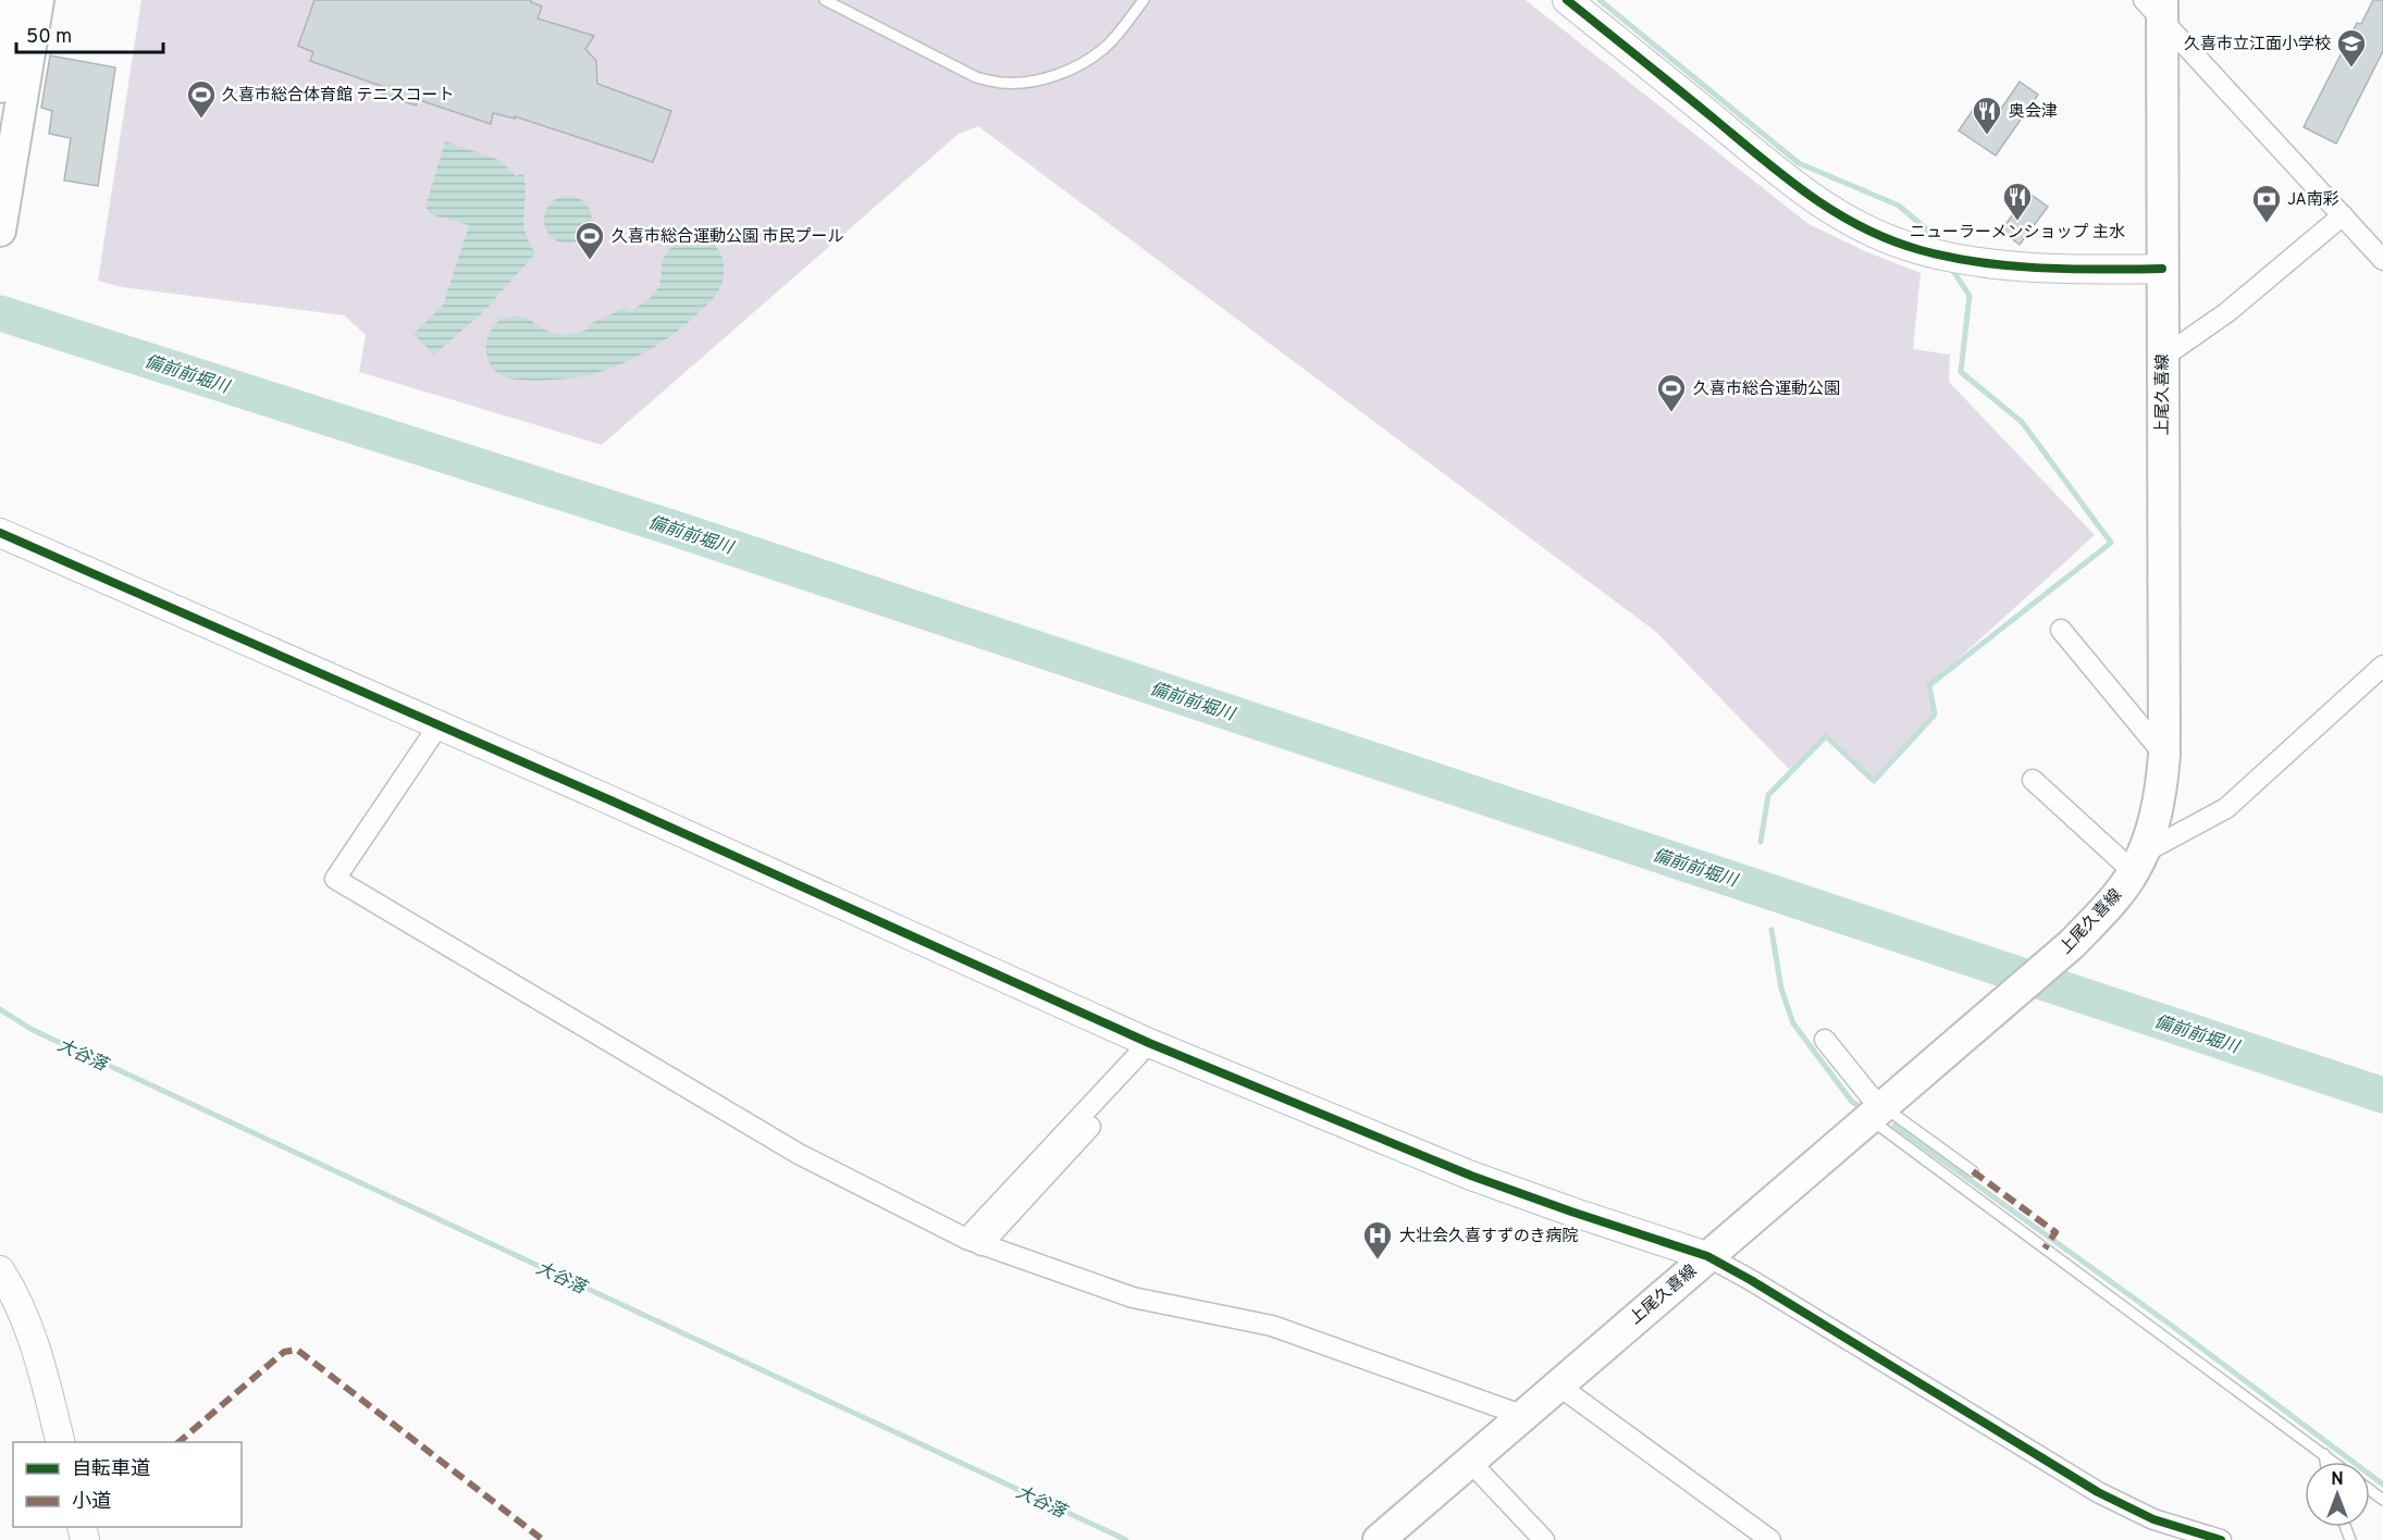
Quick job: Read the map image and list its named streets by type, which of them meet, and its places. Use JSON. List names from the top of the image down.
{
  "streets": {
    "main road": ["上尾久喜線"]
  },
  "water": ["備前前堀川", "大谷落"],
  "places": {
    "school or university": ["久喜市立江面小学校"],
    "sports": ["久喜市総合体育館 テニスコート", "久喜市総合運動公園 市民プール", "久喜市総合運動公園"],
    "restaurant": ["奥会津", "ニューラーメンショップ 主水"],
    "bank": ["JA南彩"],
    "hospital": ["大壮会久喜すずのき病院"]
  },
  "legend": ["自転車道", "小道"],
  "scale_bar": "50 m",
  "north": "top"
}
